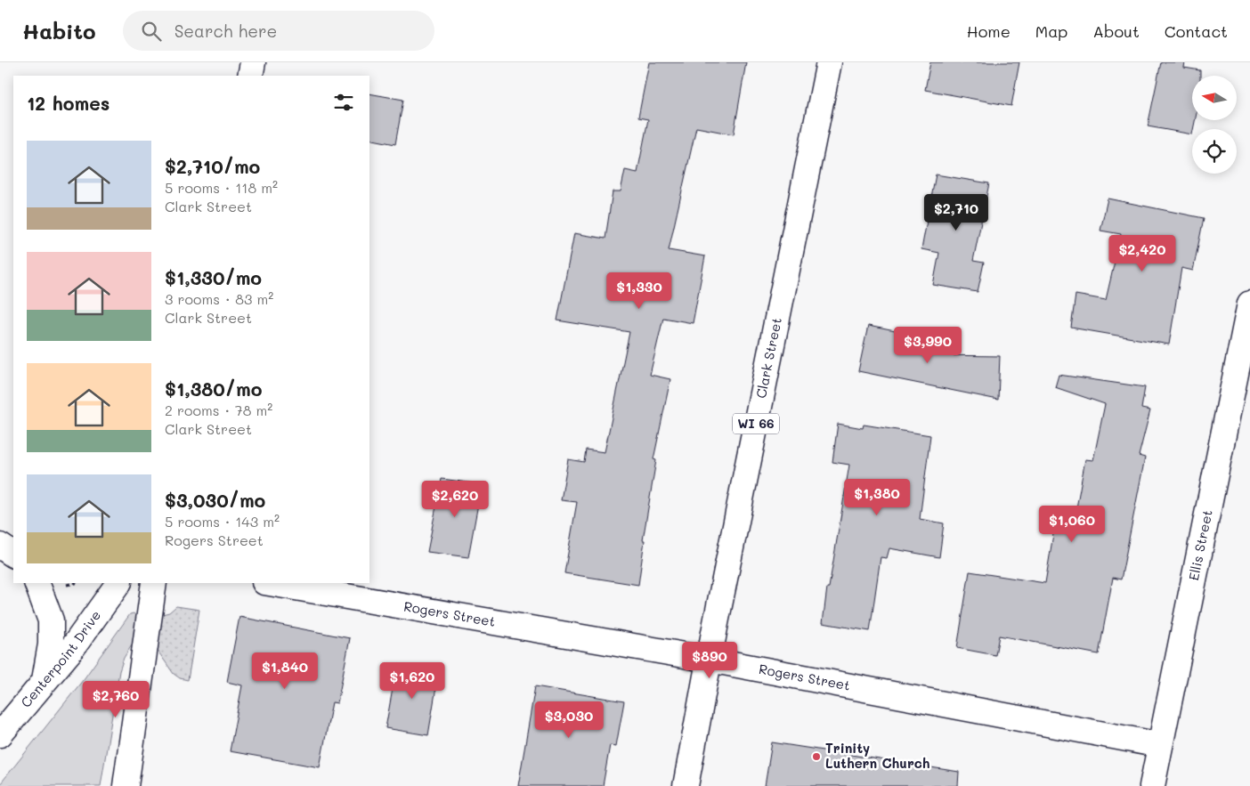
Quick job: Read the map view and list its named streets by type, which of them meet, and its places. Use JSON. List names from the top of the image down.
{
  "streets": {
    "street": [
      "Clark Street",
      "WI 66",
      "Ellis Street",
      "Rogers Street",
      "Centerpoint Drive"
    ]
  },
  "crossings": [
    ["Clark Street", "Rogers Street"],
    ["Ellis Street", "Rogers Street"]
  ],
  "places": ["Trinity Luthern Church"],
  "north": "left",
  "page": {
    "header": "Habito",
    "search": "Search here",
    "nav": [
      "Home",
      "Map",
      "About",
      "Contact"
    ],
    "heading": "12 homes",
    "list": [
      {
        "name": "$2,710/mo",
        "note": "5 rooms · 118 m² · Clark Street"
      },
      {
        "name": "$1,330/mo",
        "note": "3 rooms · 83 m² · Clark Street"
      },
      {
        "name": "$1,380/mo",
        "note": "2 rooms · 78 m² · Clark Street"
      },
      {
        "name": "$3,030/mo",
        "note": "5 rooms · 143 m² · Rogers Street"
      }
    ],
    "price": [
      "$2,710",
      "$2,420",
      "$1,330",
      "$3,990",
      "$1,380",
      "$2,620",
      "$1,060",
      "$890",
      "$1,840",
      "$1,620",
      "$2,760",
      "$3,030"
    ]
  }
}
